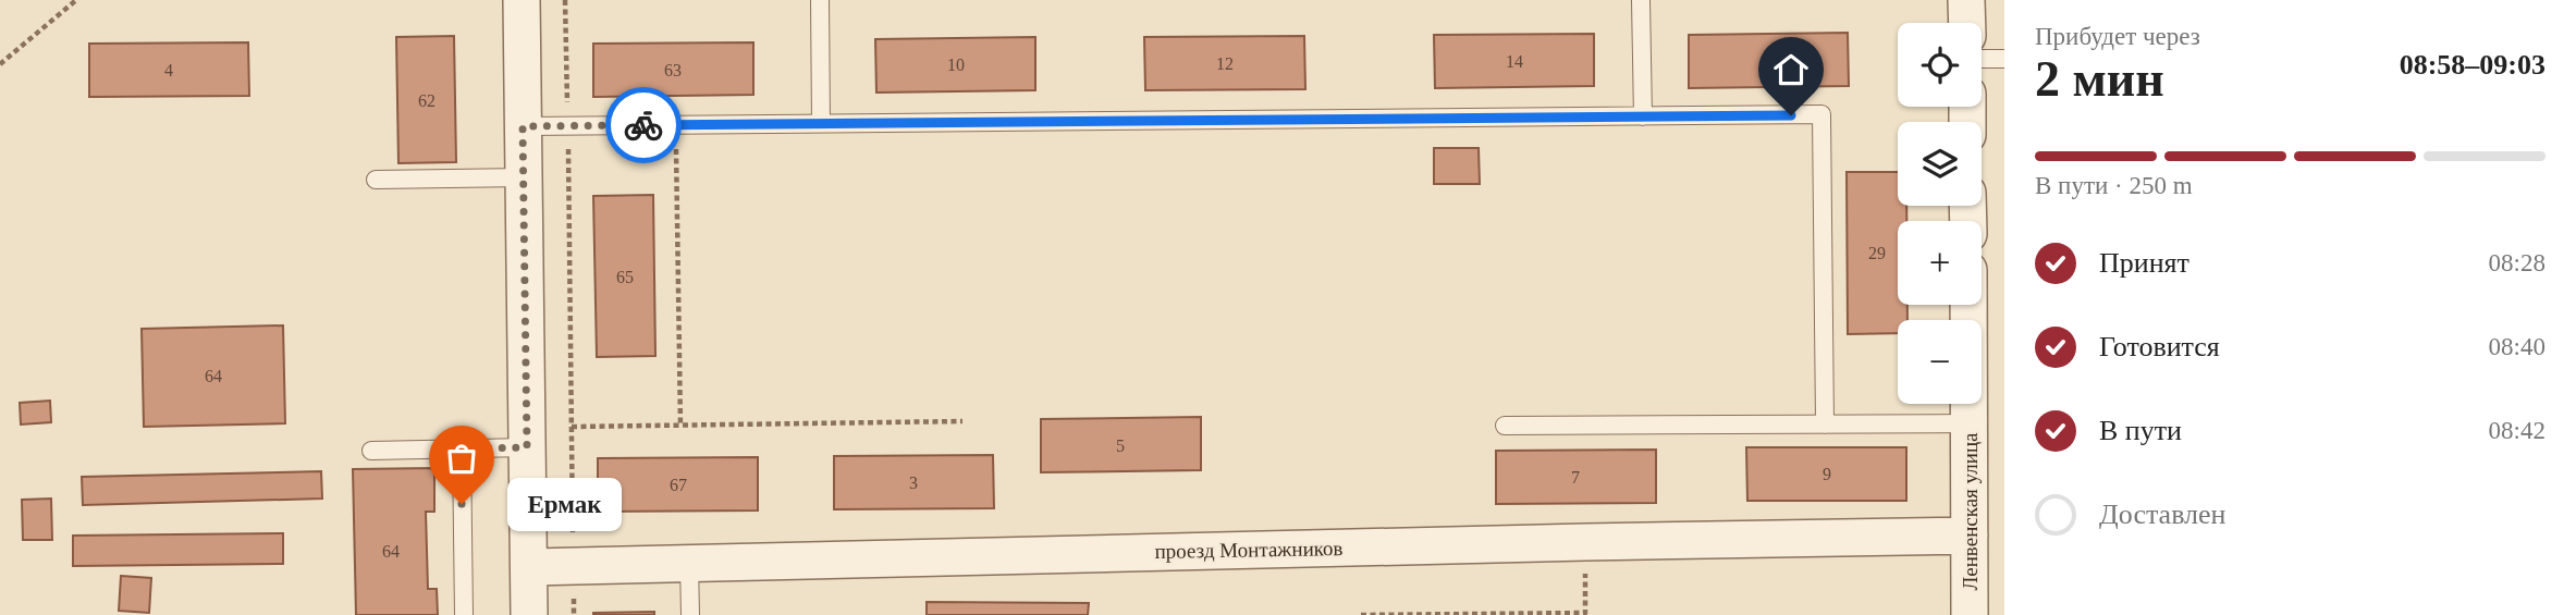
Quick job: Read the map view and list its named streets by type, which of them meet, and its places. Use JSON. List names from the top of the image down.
{
  "streets": {
    "street": ["Ленвенская улица", "проезд Монтажников"]
  },
  "crossings": [
    ["Ленвенская улица", "проезд Монтажников"]
  ],
  "places": ["Ермак"],
  "house_numbers": [
    "14",
    "12",
    "10",
    "4",
    "63",
    "62",
    "29",
    "65",
    "64",
    "5",
    "9",
    "7",
    "3",
    "67",
    "64"
  ],
  "page": {
    "heading": ["2 мин", "Прибудет через", "08:58–09:03"],
    "map_buttons": ["+", "−"],
    "bar": "В пути · 250 m",
    "list": [
      ["Принят", "08:28"],
      ["Готовится", "08:40"],
      ["В пути", "08:42"],
      "Доставлен"
    ],
    "bubble": "Ермак"
  }
}
